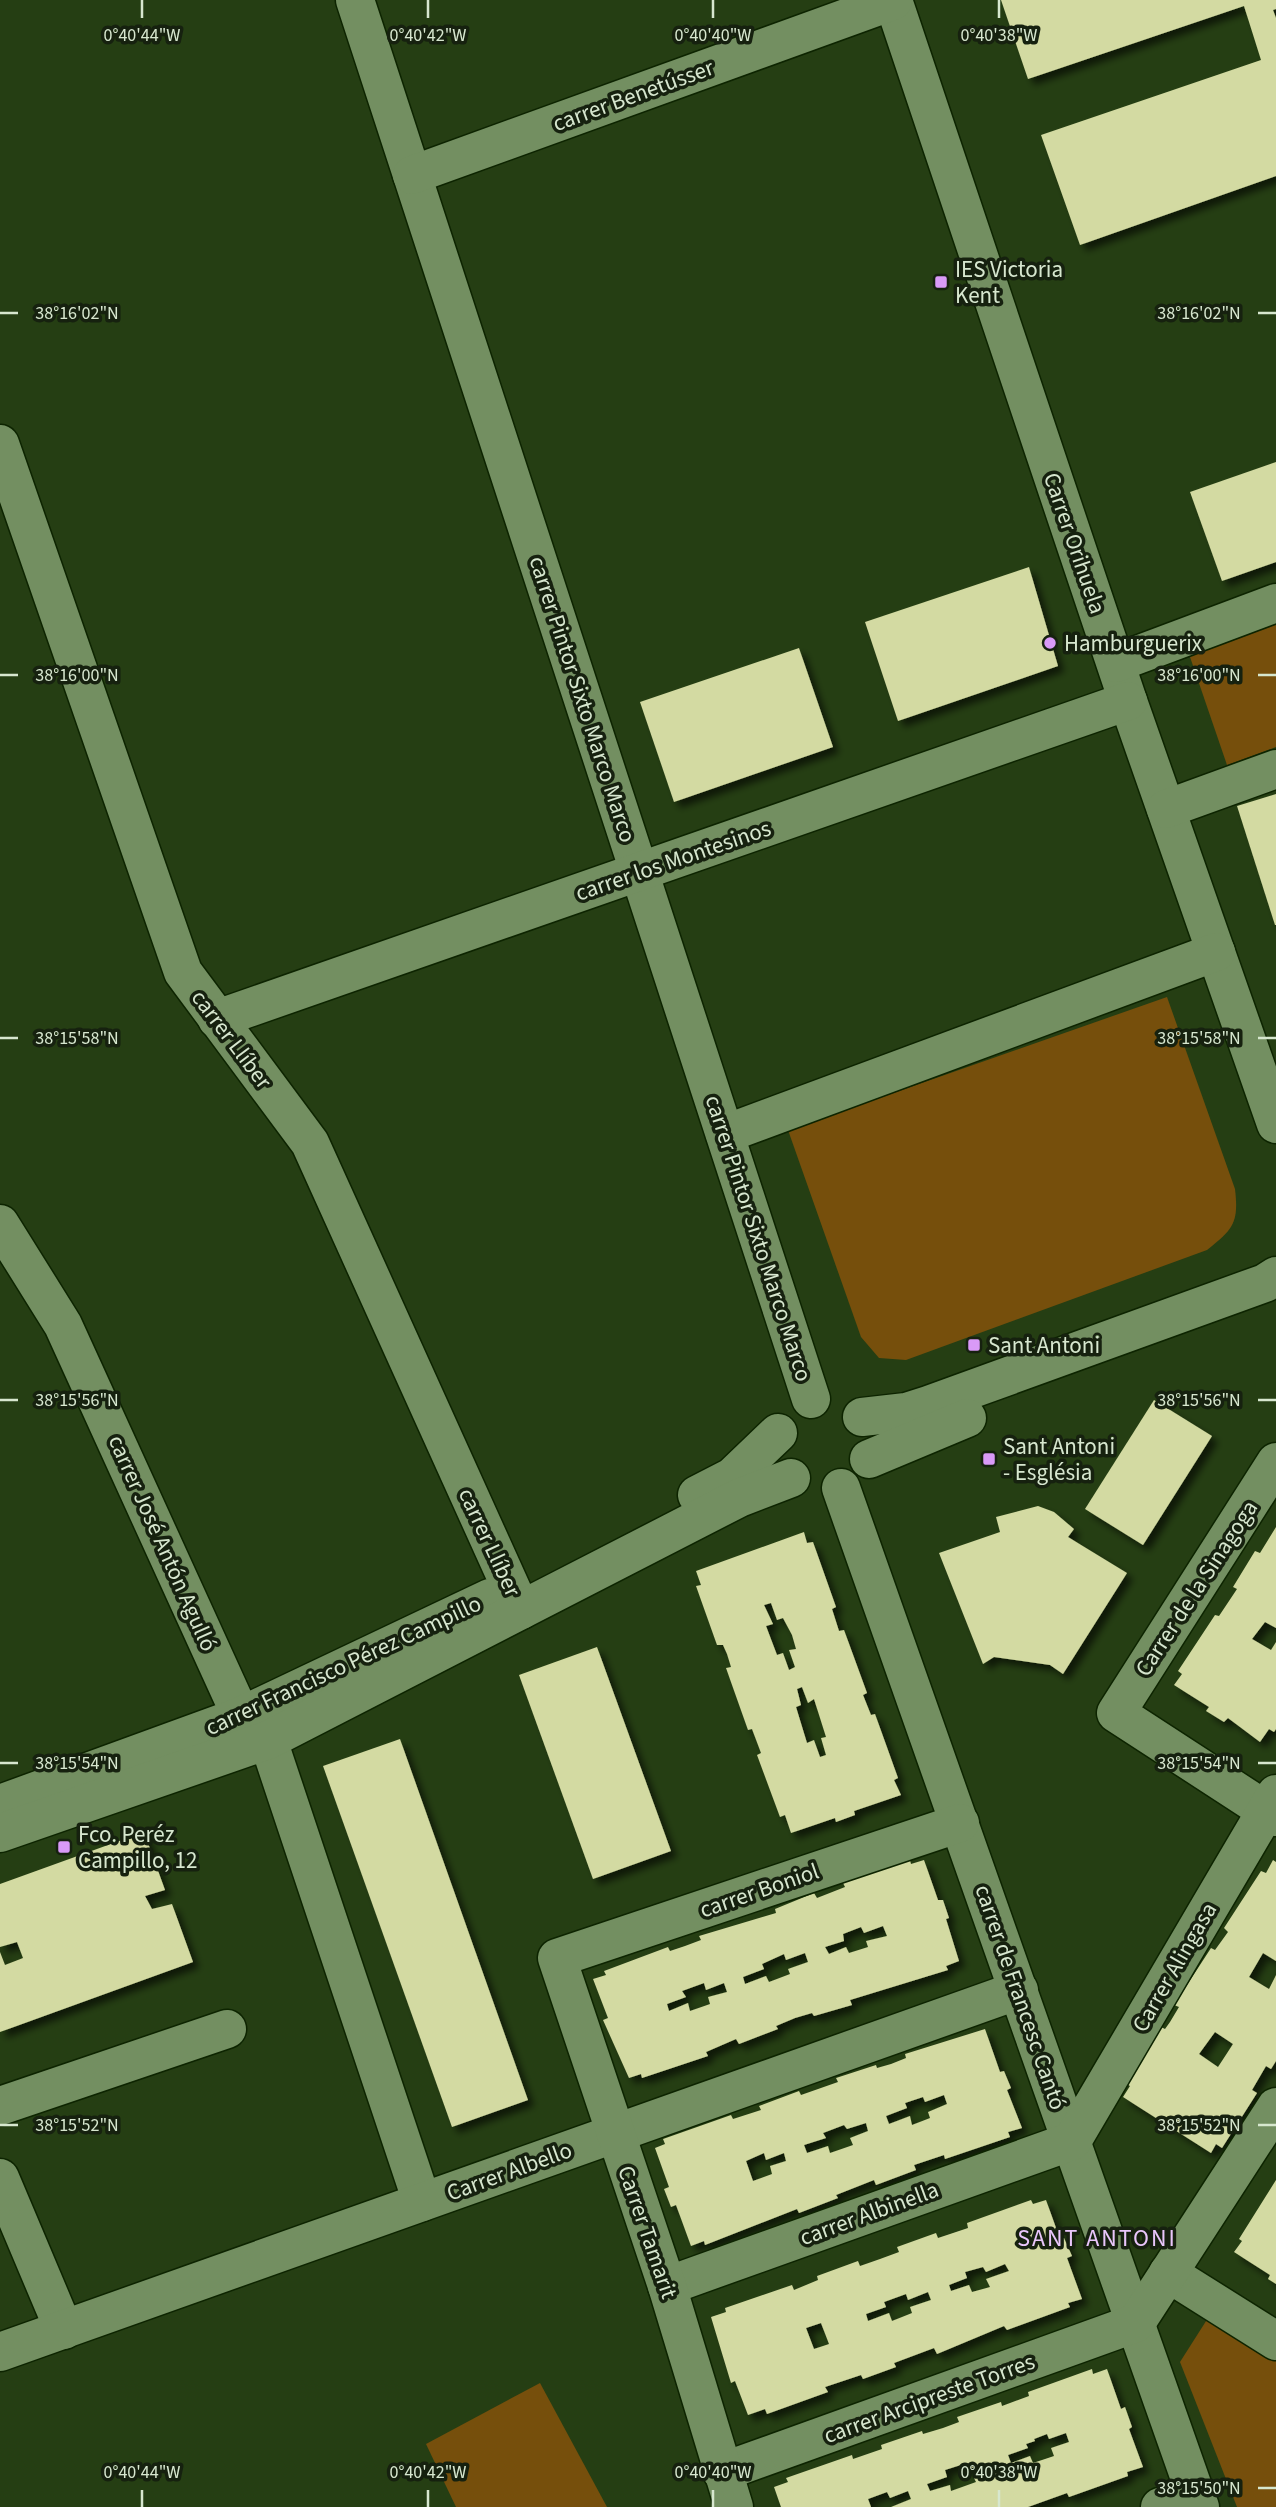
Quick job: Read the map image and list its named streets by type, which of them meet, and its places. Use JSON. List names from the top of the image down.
{
  "streets": {
    "street": [
      "carrer Benetússer",
      "Carrer Orihuela",
      "carrer Pintor Sixto Marco Marco",
      "carrer los Montesinos",
      "carrer Llíber",
      "carrer José Antón Agulló",
      "Carrer de la Sinagoga",
      "carrer Francisco Pérez Campillo",
      "carrer Boniol",
      "Carrer Alingasa",
      "carrer de Francesc Cantó",
      "Carrer Albello",
      "carrer Albinella",
      "Carrer Tamarit",
      "carrer Arcipreste Torres"
    ]
  },
  "crossings": [
    ["carrer Benetússer", "Carrer Orihuela"],
    ["carrer Benetússer", "carrer Pintor Sixto Marco Marco"],
    ["Carrer Orihuela", "carrer los Montesinos"],
    ["carrer Pintor Sixto Marco Marco", "carrer los Montesinos"],
    ["carrer Pintor Sixto Marco Marco", "carrer Francisco Pérez Campillo"],
    ["carrer Pintor Sixto Marco Marco", "carrer de Francesc Cantó"],
    ["carrer los Montesinos", "carrer Llíber"],
    ["carrer Llíber", "carrer Francisco Pérez Campillo"],
    ["carrer José Antón Agulló", "carrer Francisco Pérez Campillo"],
    ["carrer José Antón Agulló", "Carrer Albello"],
    ["Carrer de la Sinagoga", "Carrer Alingasa"],
    ["carrer Francisco Pérez Campillo", "carrer de Francesc Cantó"],
    ["carrer Boniol", "carrer de Francesc Cantó"],
    ["carrer Boniol", "Carrer Tamarit"],
    ["Carrer Alingasa", "carrer de Francesc Cantó"],
    ["Carrer Alingasa", "carrer Albinella"],
    ["carrer de Francesc Cantó", "Carrer Albello"],
    ["carrer de Francesc Cantó", "carrer Albinella"],
    ["carrer de Francesc Cantó", "carrer Arcipreste Torres"],
    ["Carrer Albello", "Carrer Tamarit"],
    ["carrer Albinella", "Carrer Tamarit"],
    ["Carrer Tamarit", "carrer Arcipreste Torres"]
  ],
  "districts": ["SANT ANTONI"],
  "places": {
    "transit": [
      "IES Victoria Kent",
      "Sant Antoni",
      "Sant Antoni - Església",
      "Fco. Peréz Campillo, 12"
    ],
    "other": ["Hamburguerix"]
  },
  "coordinates": [
    "0°40'44\"W",
    "0°40'42\"W",
    "0°40'40\"W",
    "0°40'38\"W",
    "38°16'02\"N",
    "38°16'00\"N",
    "38°15'58\"N",
    "38°15'56\"N",
    "38°15'54\"N",
    "38°15'52\"N",
    "38°15'50\"N"
  ]
}
